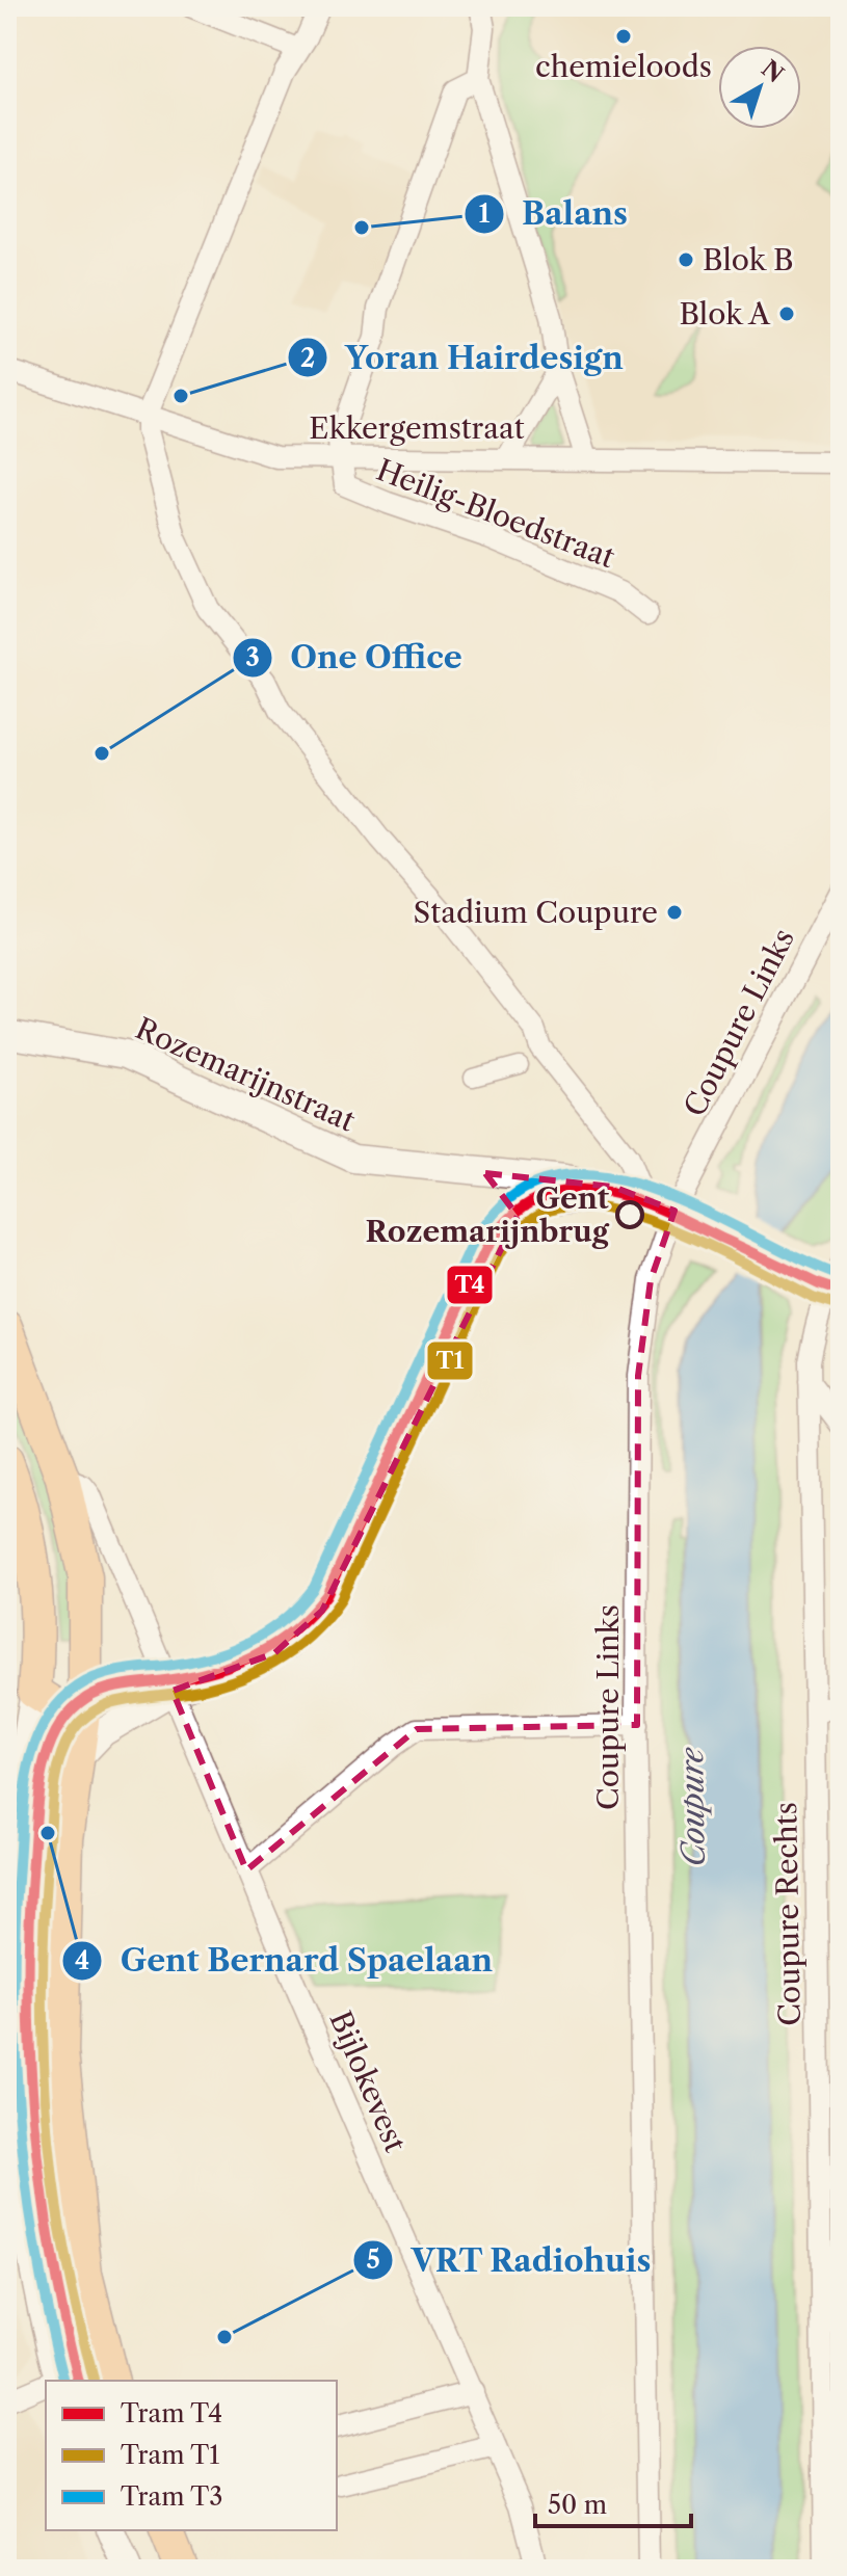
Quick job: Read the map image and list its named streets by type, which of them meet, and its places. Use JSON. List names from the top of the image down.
{
  "streets": {
    "street": [
      "Ekkergemstraat",
      "Heilig-Bloedstraat",
      "Coupure Links",
      "Rozemarijnstraat",
      "Coupure Rechts",
      "Bijlokevest"
    ]
  },
  "crossings": [
    ["Ekkergemstraat", "Heilig-Bloedstraat"],
    ["Coupure Links", "Rozemarijnstraat"]
  ],
  "water": ["Coupure"],
  "places": [
    "chemieloods",
    "Balans",
    "Blok B",
    "Blok A",
    "Yoran Hairdesign",
    "One Office",
    "Stadium Coupure",
    "Gent Rozemarijnbrug",
    "Gent Bernard Spaelaan",
    "VRT Radiohuis"
  ],
  "lines": ["tram line T3", "tram line T4", "tram line T1"],
  "legend": ["Tram T4", "Tram T1", "Tram T3"],
  "scale_bar": "50 m",
  "north": "top right"
}
